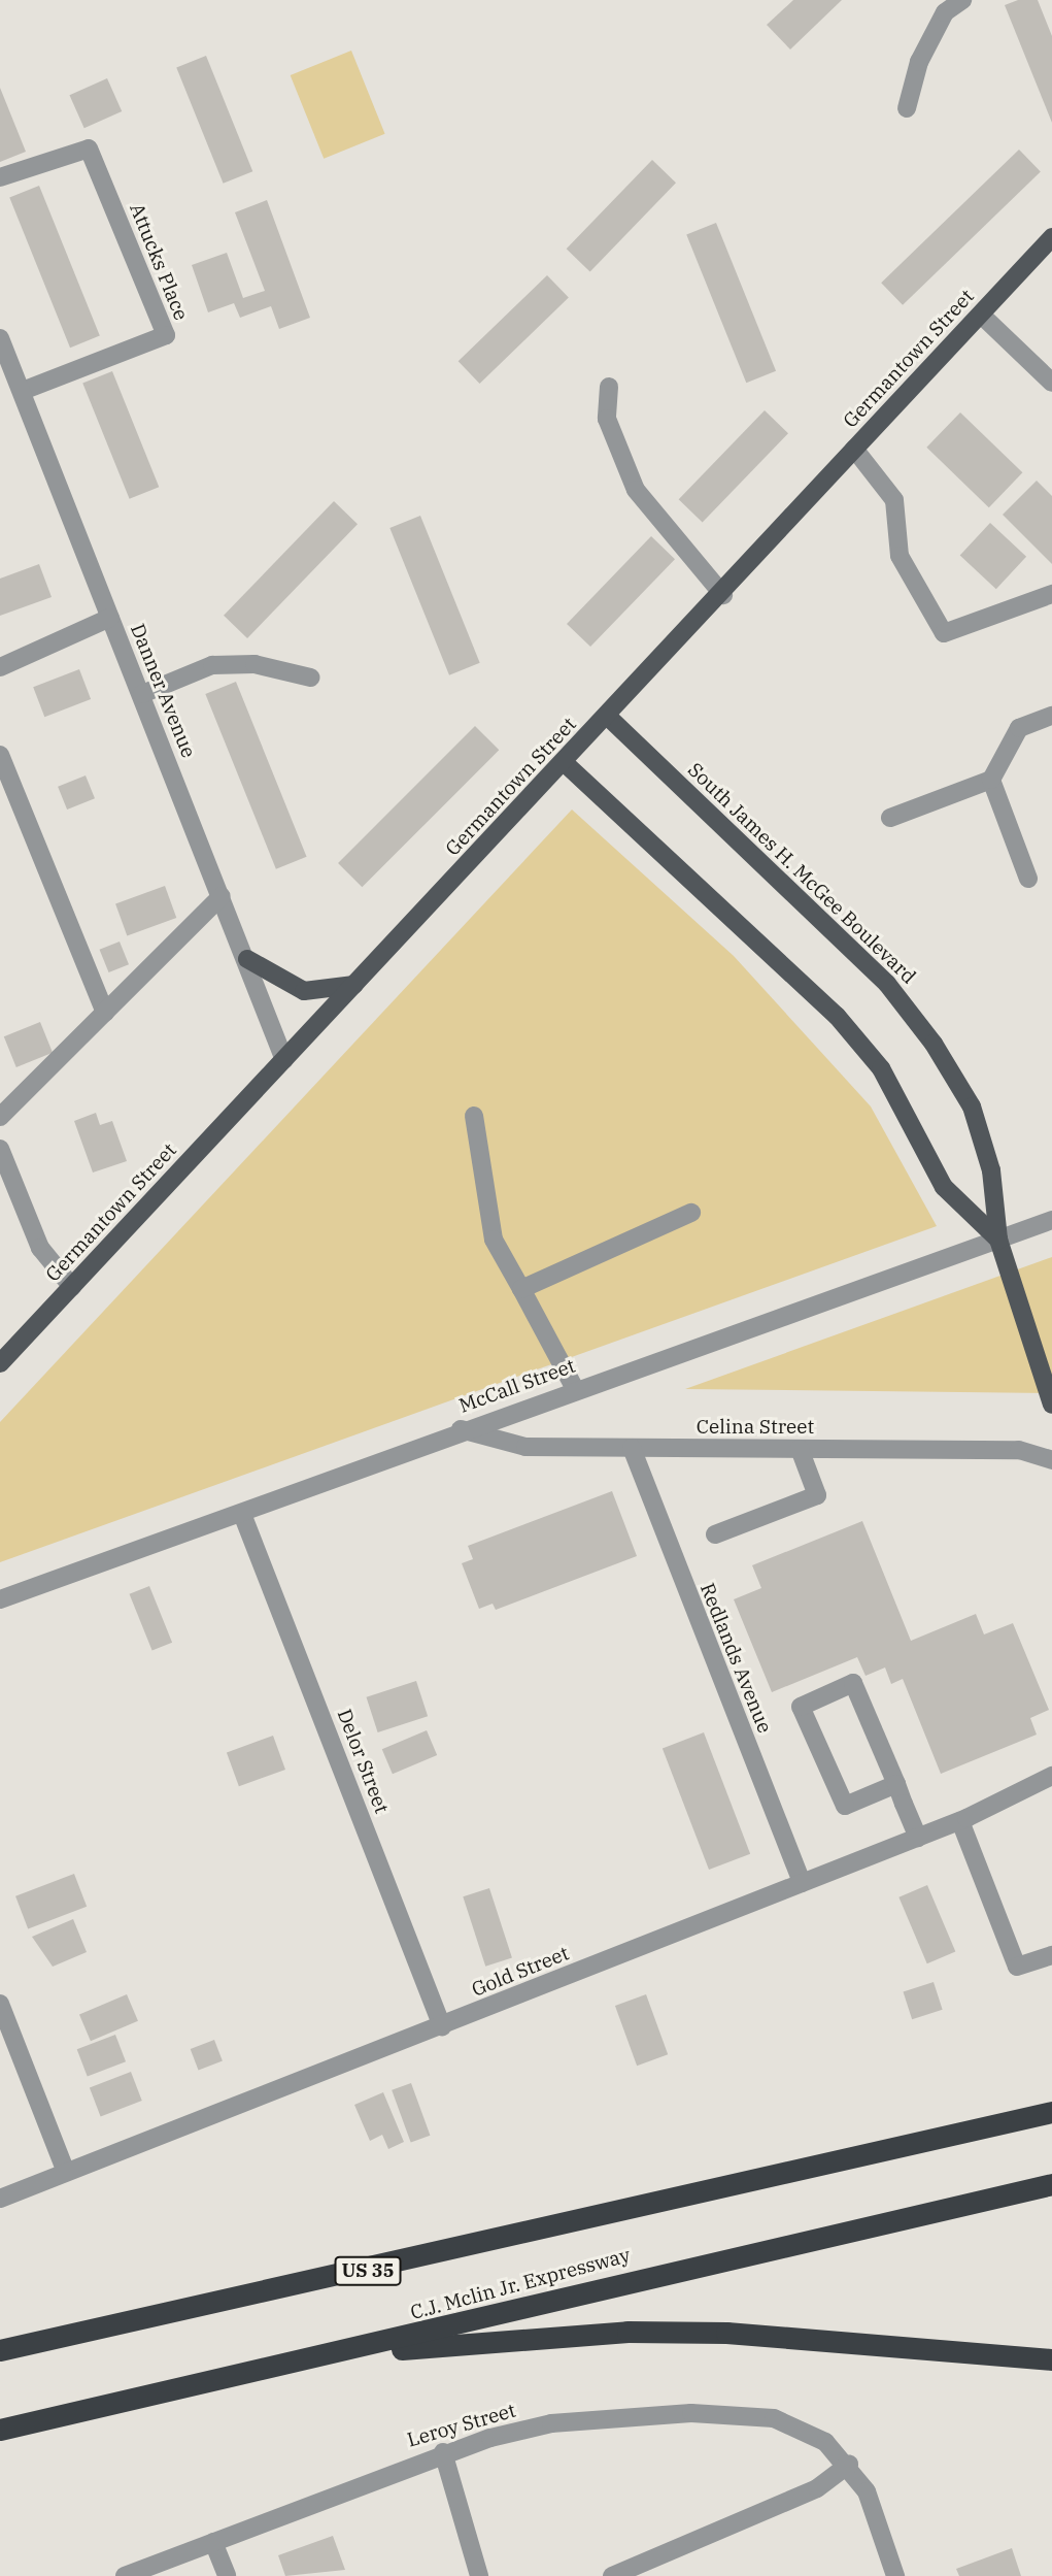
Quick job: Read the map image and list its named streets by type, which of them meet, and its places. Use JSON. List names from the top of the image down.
{
  "streets": {
    "highway": ["US 35", "C.J. Mclin Jr. Expressway"],
    "main road": ["Germantown Street", "South James H. McGee Boulevard"],
    "street": [
      "Attucks Place",
      "Danner Avenue",
      "McCall Street",
      "Celina Street",
      "Redlands Avenue",
      "Delor Street",
      "Gold Street",
      "Leroy Street"
    ]
  },
  "crossings": [
    ["Attucks Place", "Danner Avenue"],
    ["Germantown Street", "Danner Avenue"],
    ["Germantown Street", "South James H. McGee Boulevard"],
    ["South James H. McGee Boulevard", "McCall Street"],
    ["McCall Street", "Celina Street"],
    ["McCall Street", "Delor Street"],
    ["Celina Street", "Redlands Avenue"],
    ["Redlands Avenue", "Gold Street"],
    ["Delor Street", "Gold Street"]
  ]
}
